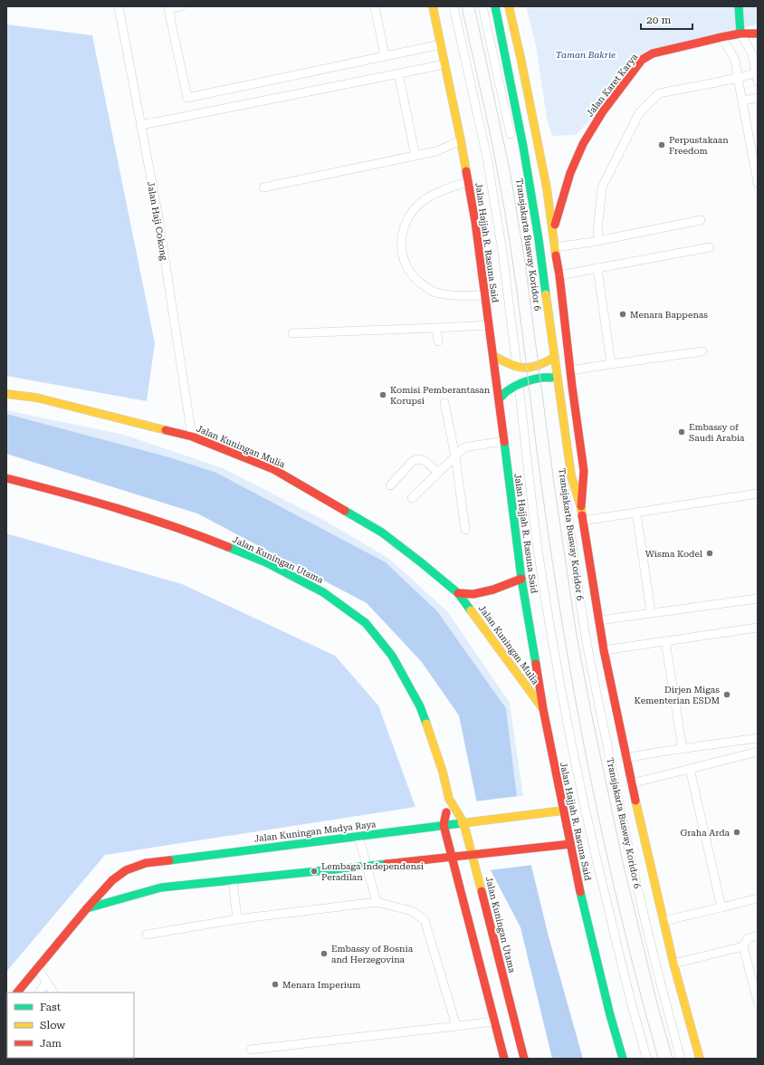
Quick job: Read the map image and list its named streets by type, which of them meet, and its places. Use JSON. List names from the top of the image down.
{
  "streets": {
    "main road": [
      "Jalan Karet Karya",
      "Jalan Hajjah R. Rasuna Said",
      "Jalan Kuningan Mulia",
      "Jalan Kuningan Utama",
      "Jalan Kuningan Madya Raya"
    ],
    "lane": ["Jalan Haji Cokong", "Transjakarta Busway Koridor 6"]
  },
  "crossings": [
    ["Jalan Haji Cokong", "Jalan Kuningan Mulia"],
    ["Jalan Hajjah R. Rasuna Said", "Jalan Kuningan Mulia"],
    ["Jalan Hajjah R. Rasuna Said", "Jalan Kuningan Madya Raya"],
    ["Jalan Kuningan Utama", "Jalan Kuningan Madya Raya"]
  ],
  "parks": ["Taman Bakrie"],
  "places": [
    "Perpustakaan Freedom",
    "Menara Bappenas",
    "Komisi Pemberantasan Korupsi",
    "Embassy of Saudi Arabia",
    "Wisma Kodel",
    "Dirjen Migas Kementerian ESDM",
    "Graha Arda",
    "Lembaga Independensi Peradilan",
    "Embassy of Bosnia and Herzegovina",
    "Menara Imperium"
  ],
  "legend": ["Fast", "Slow", "Jam"],
  "scale_bar": "20 m"
}
